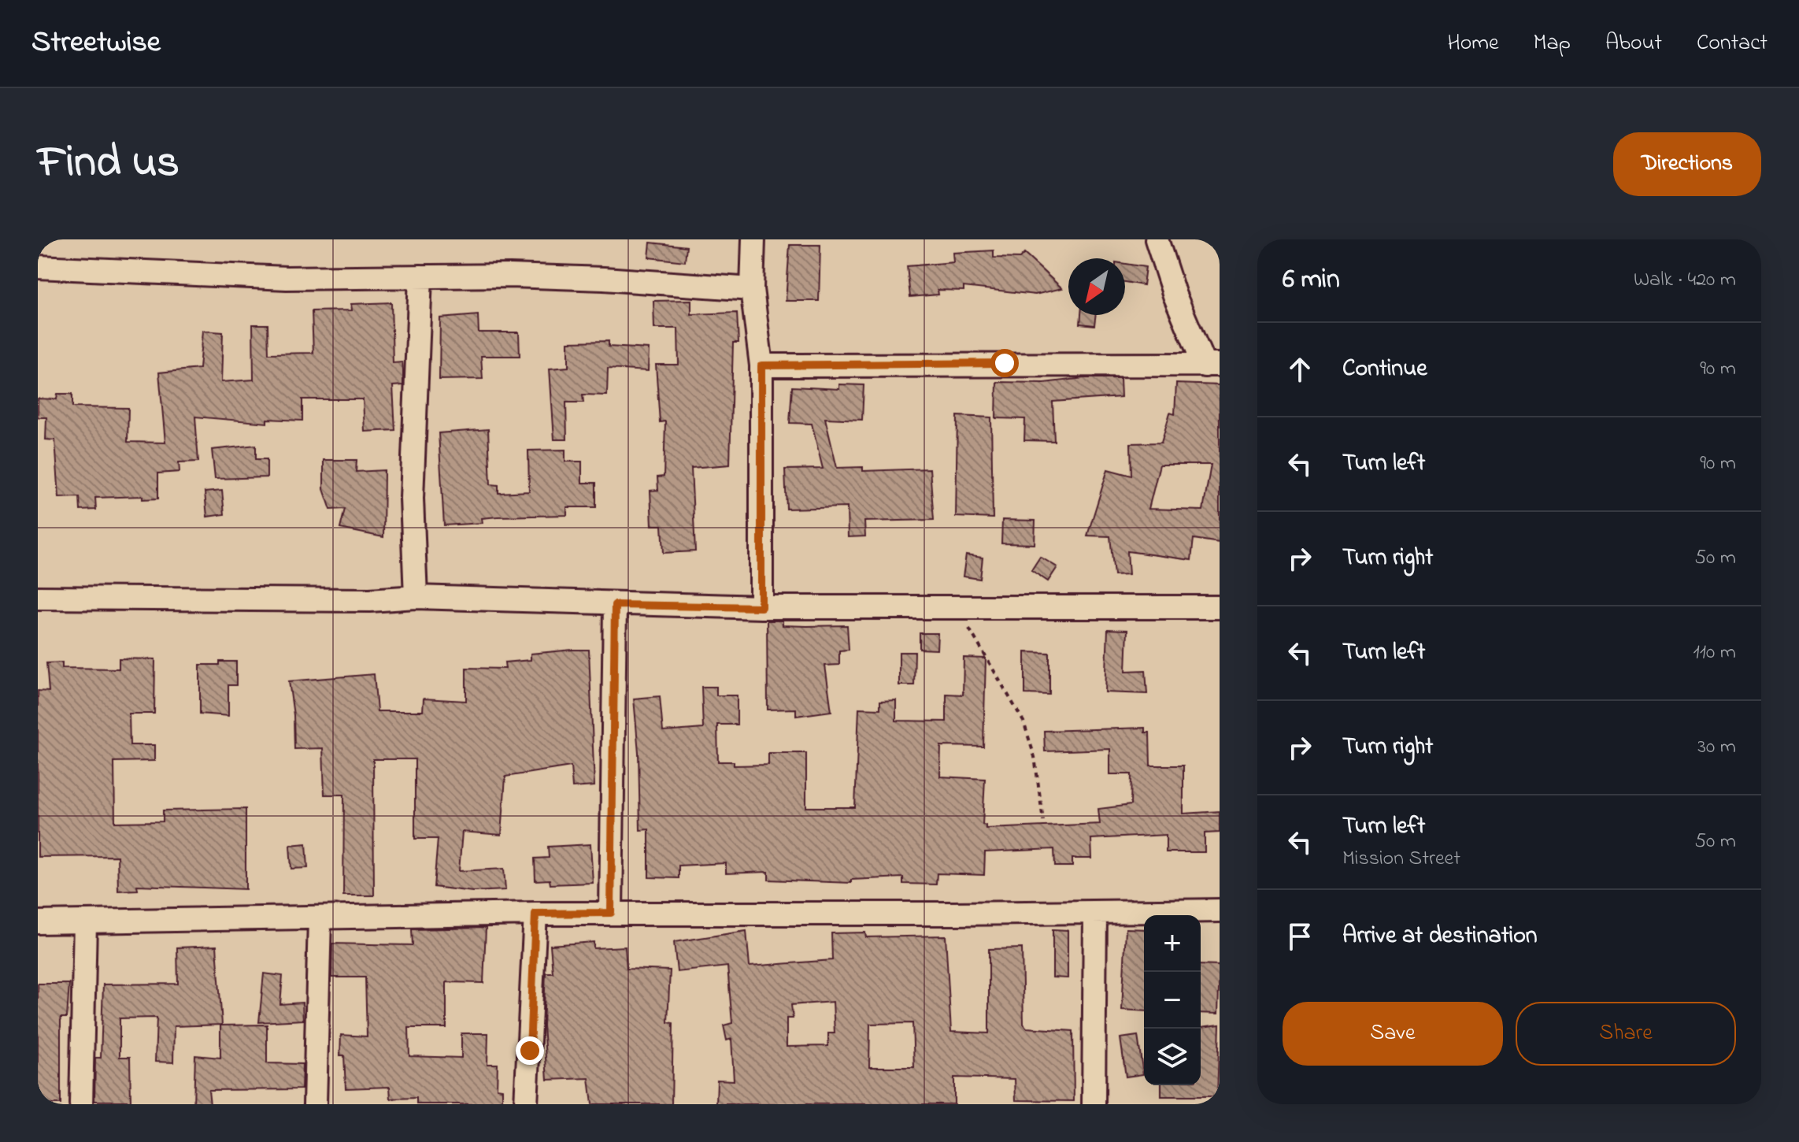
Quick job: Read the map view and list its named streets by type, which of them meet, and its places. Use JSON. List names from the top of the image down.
{
  "north": "bottom left",
  "page": {
    "header": "Streetwise",
    "nav": [
      "Home",
      "Map",
      "About",
      "Contact"
    ],
    "title": "Find us",
    "buttons": [
      "Directions",
      ["Save", "Share"]
    ],
    "heading": ["6 min", "Walk · 420 m"],
    "list": [
      ["Continue", "90 m"],
      ["Turn left", "90 m"],
      ["Turn right", "50 m"],
      ["Turn left", "110 m"],
      ["Turn right", "30 m"],
      ["Turn left", "Mission Street", "50 m"],
      "Arrive at destination"
    ],
    "map_buttons": ["+", "−"]
  }
}
